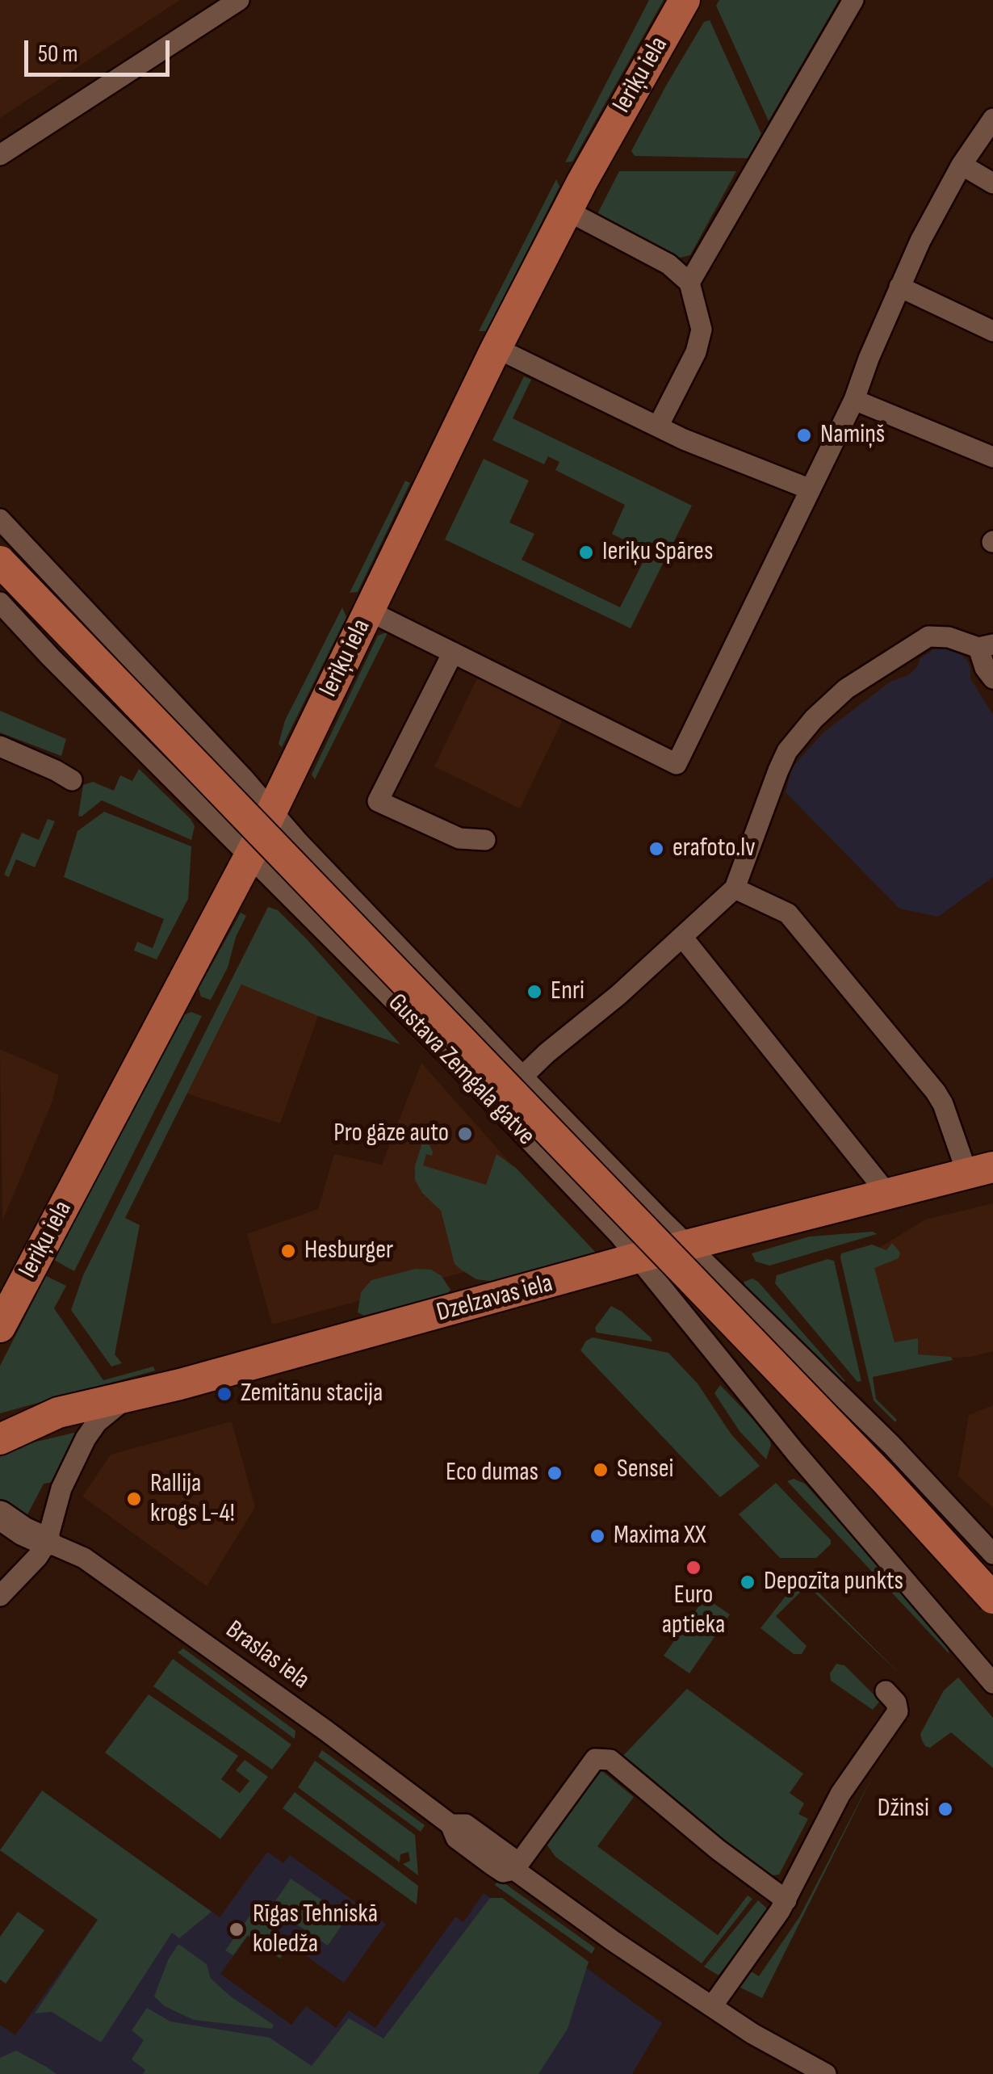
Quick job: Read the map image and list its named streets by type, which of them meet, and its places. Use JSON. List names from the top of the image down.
{
  "streets": {
    "main road": ["Ieriķu iela", "Gustava Zemgala gatve", "Dzelzavas iela"],
    "street": ["Braslas iela"]
  },
  "crossings": [
    ["Ieriķu iela", "Gustava Zemgala gatve"],
    ["Gustava Zemgala gatve", "Dzelzavas iela"]
  ],
  "places": [
    "Namiņš",
    "Ieriķu Spāres",
    "erafoto.lv",
    "Enri",
    "Pro gāze auto",
    "Hesburger",
    "Zemitānu stacija",
    "Sensei",
    "Eco dumas",
    "Rallija krogs L-4!",
    "Maxima XX",
    "Euro aptieka",
    "Depozīta punkts",
    "Džinsi",
    "Rīgas Tehniskā koledža"
  ],
  "scale_bar": "50 m"
}
